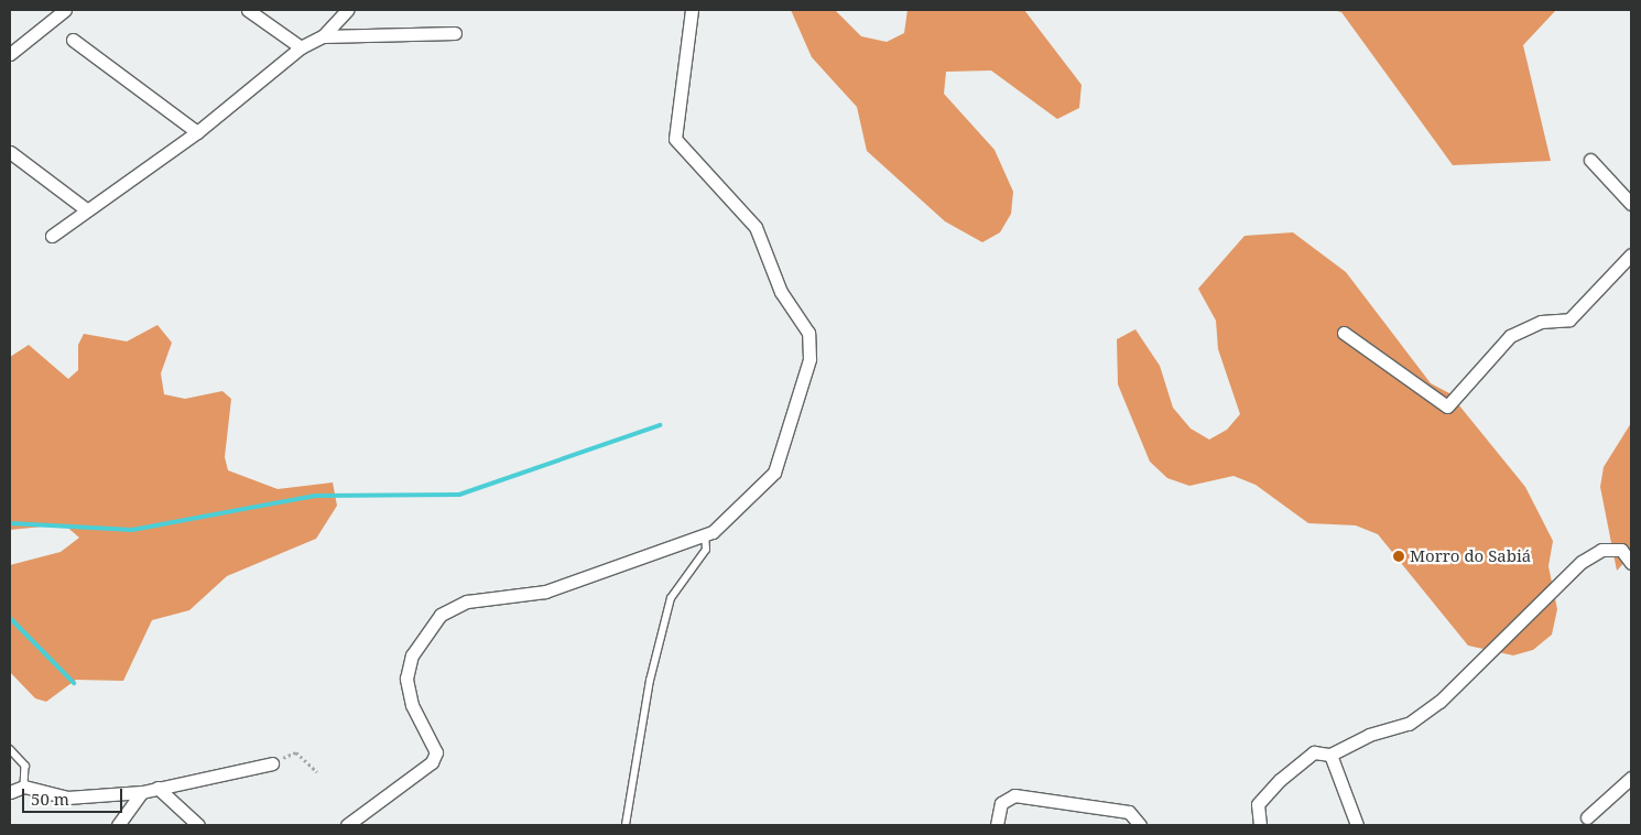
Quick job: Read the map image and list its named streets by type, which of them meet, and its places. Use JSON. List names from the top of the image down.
{
  "places": ["Morro do Sabiá"],
  "scale_bar": "50 m"
}
